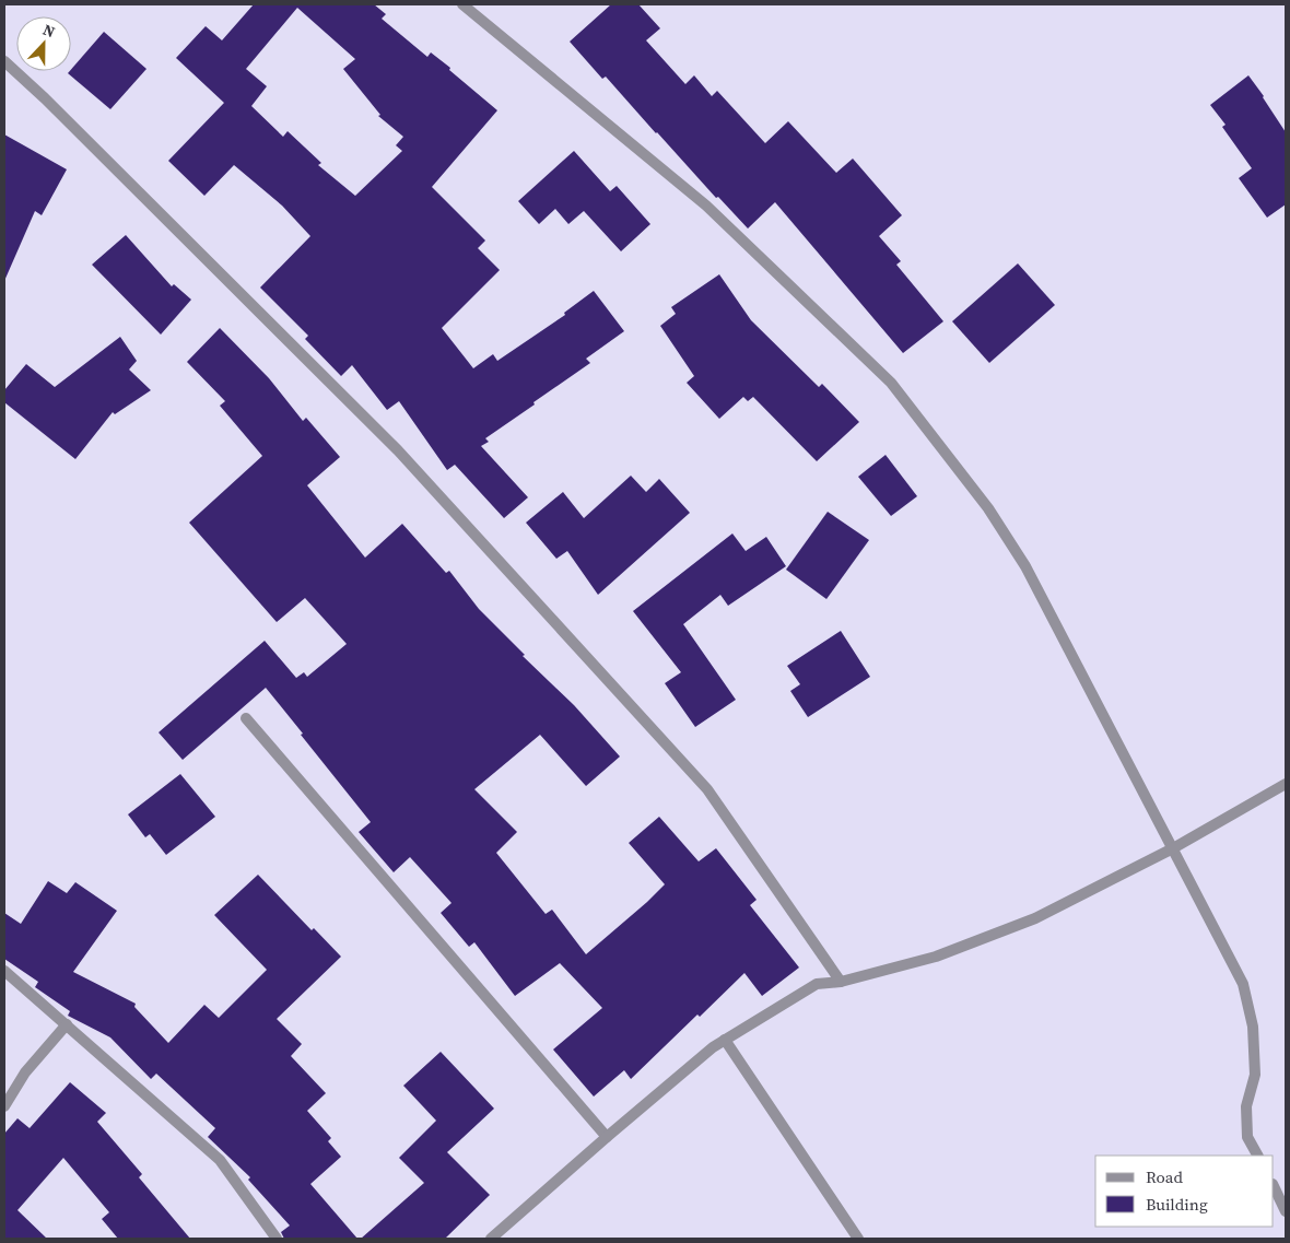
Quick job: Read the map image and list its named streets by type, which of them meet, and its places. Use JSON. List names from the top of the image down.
{
  "legend": ["Road", "Building"],
  "north": "top"
}
